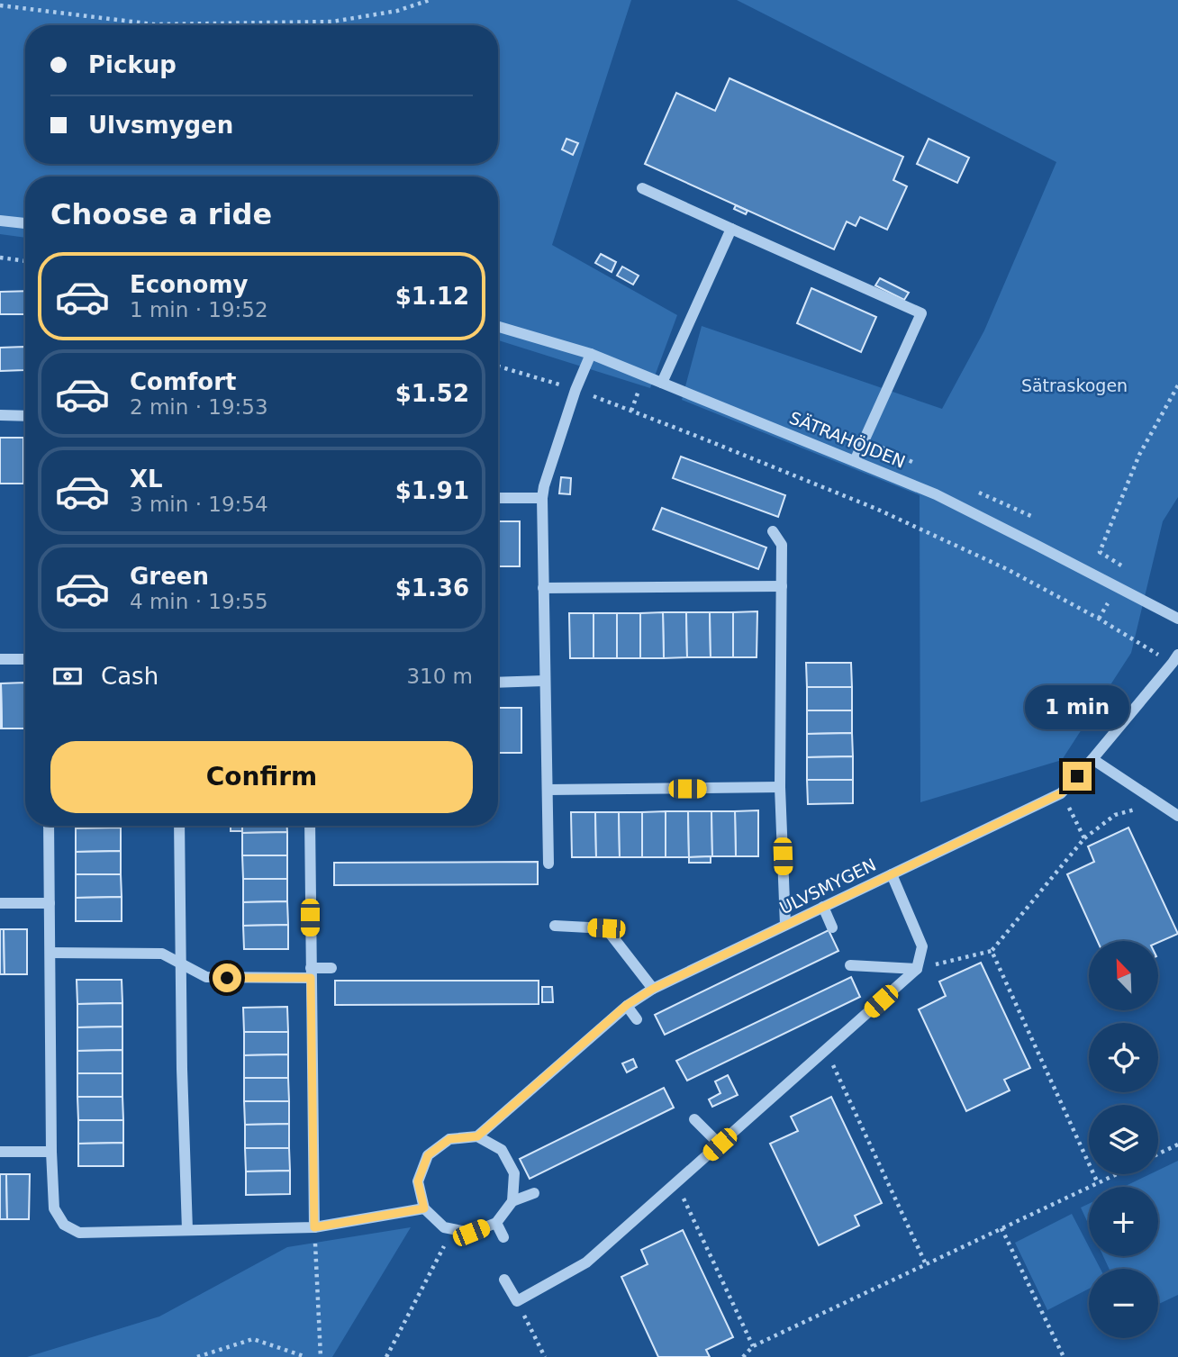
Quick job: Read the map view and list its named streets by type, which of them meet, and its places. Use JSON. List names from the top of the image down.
{
  "streets": {
    "street": ["SÄTRAHÖJDEN", "ULVSMYGEN"]
  },
  "parks": ["Sätraskogen"],
  "north": "top left",
  "page": {
    "banner": ["Pickup", "Ulvsmygen"],
    "heading": "Choose a ride",
    "list": [
      {
        "name": "Economy",
        "note": "1 min · 19:52",
        "value": "$1.12"
      },
      {
        "name": "Comfort",
        "note": "2 min · 19:53",
        "value": "$1.52"
      },
      {
        "name": "XL",
        "note": "3 min · 19:54",
        "value": "$1.91"
      },
      {
        "name": "Green",
        "note": "4 min · 19:55",
        "value": "$1.36"
      }
    ],
    "pay": ["Cash", "310 m"],
    "bubble": "1 min",
    "buttons": "Confirm",
    "map_buttons": ["+", "−"]
  }
}
